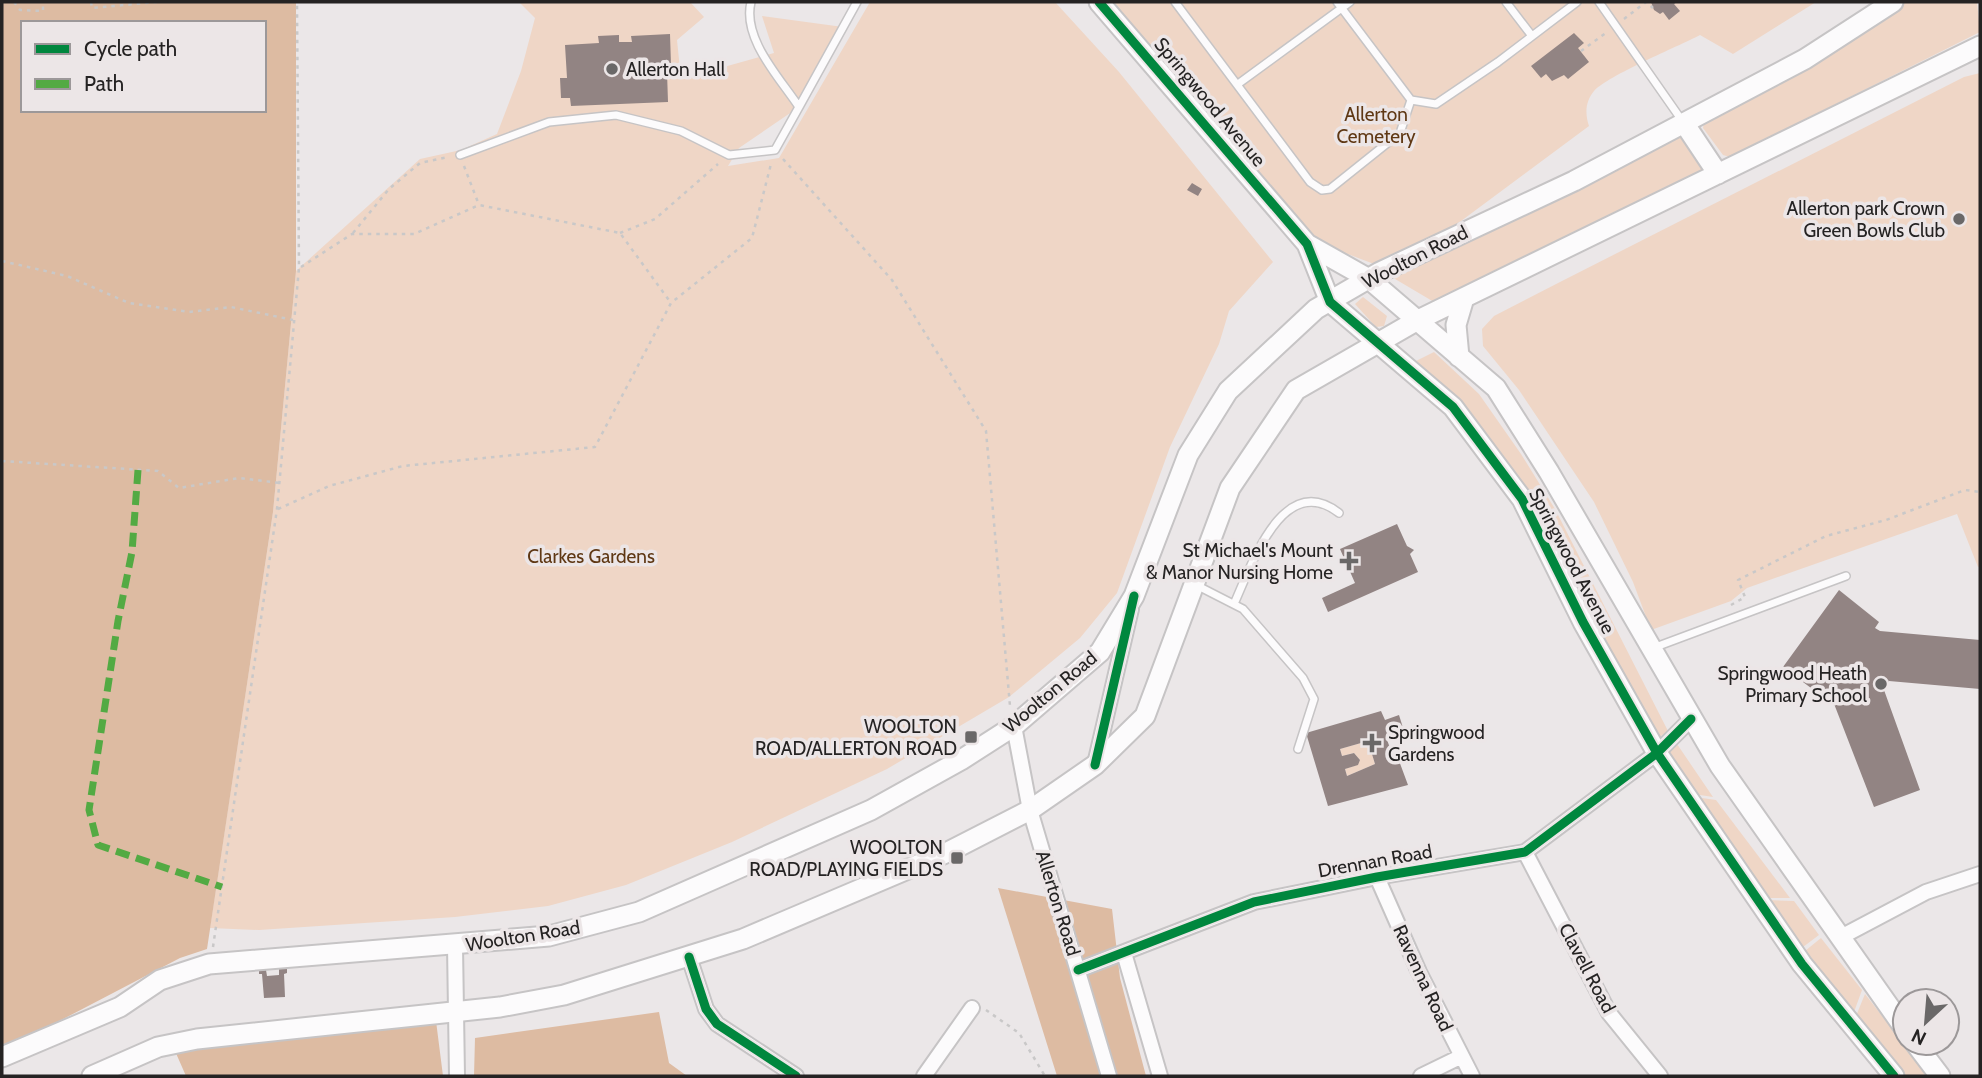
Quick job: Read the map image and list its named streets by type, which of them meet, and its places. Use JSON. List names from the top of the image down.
{
  "streets": {
    "main road": ["Springwood Avenue", "Woolton Road"],
    "street": [
      "Drennan Road",
      "Allerton Road",
      "Clavell Road",
      "Ravenna Road"
    ]
  },
  "crossings": [
    ["Springwood Avenue", "Woolton Road"],
    ["Springwood Avenue", "Drennan Road"],
    ["Woolton Road", "Allerton Road"],
    ["Drennan Road", "Allerton Road"],
    ["Drennan Road", "Clavell Road"],
    ["Drennan Road", "Ravenna Road"]
  ],
  "parks": ["Allerton Cemetery", "Clarkes Gardens"],
  "places": {
    "other": ["Allerton Hall", "Allerton park Crown Green Bowls Club", "Springwood Heath Primary School"],
    "health": ["St Michael's Mount & Manor Nursing Home", "Springwood Gardens"],
    "transit": ["WOOLTON ROAD/ALLERTON ROAD", "WOOLTON ROAD/PLAYING FIELDS"]
  },
  "legend": ["Cycle path", "Path"],
  "north": "bottom left"
}
